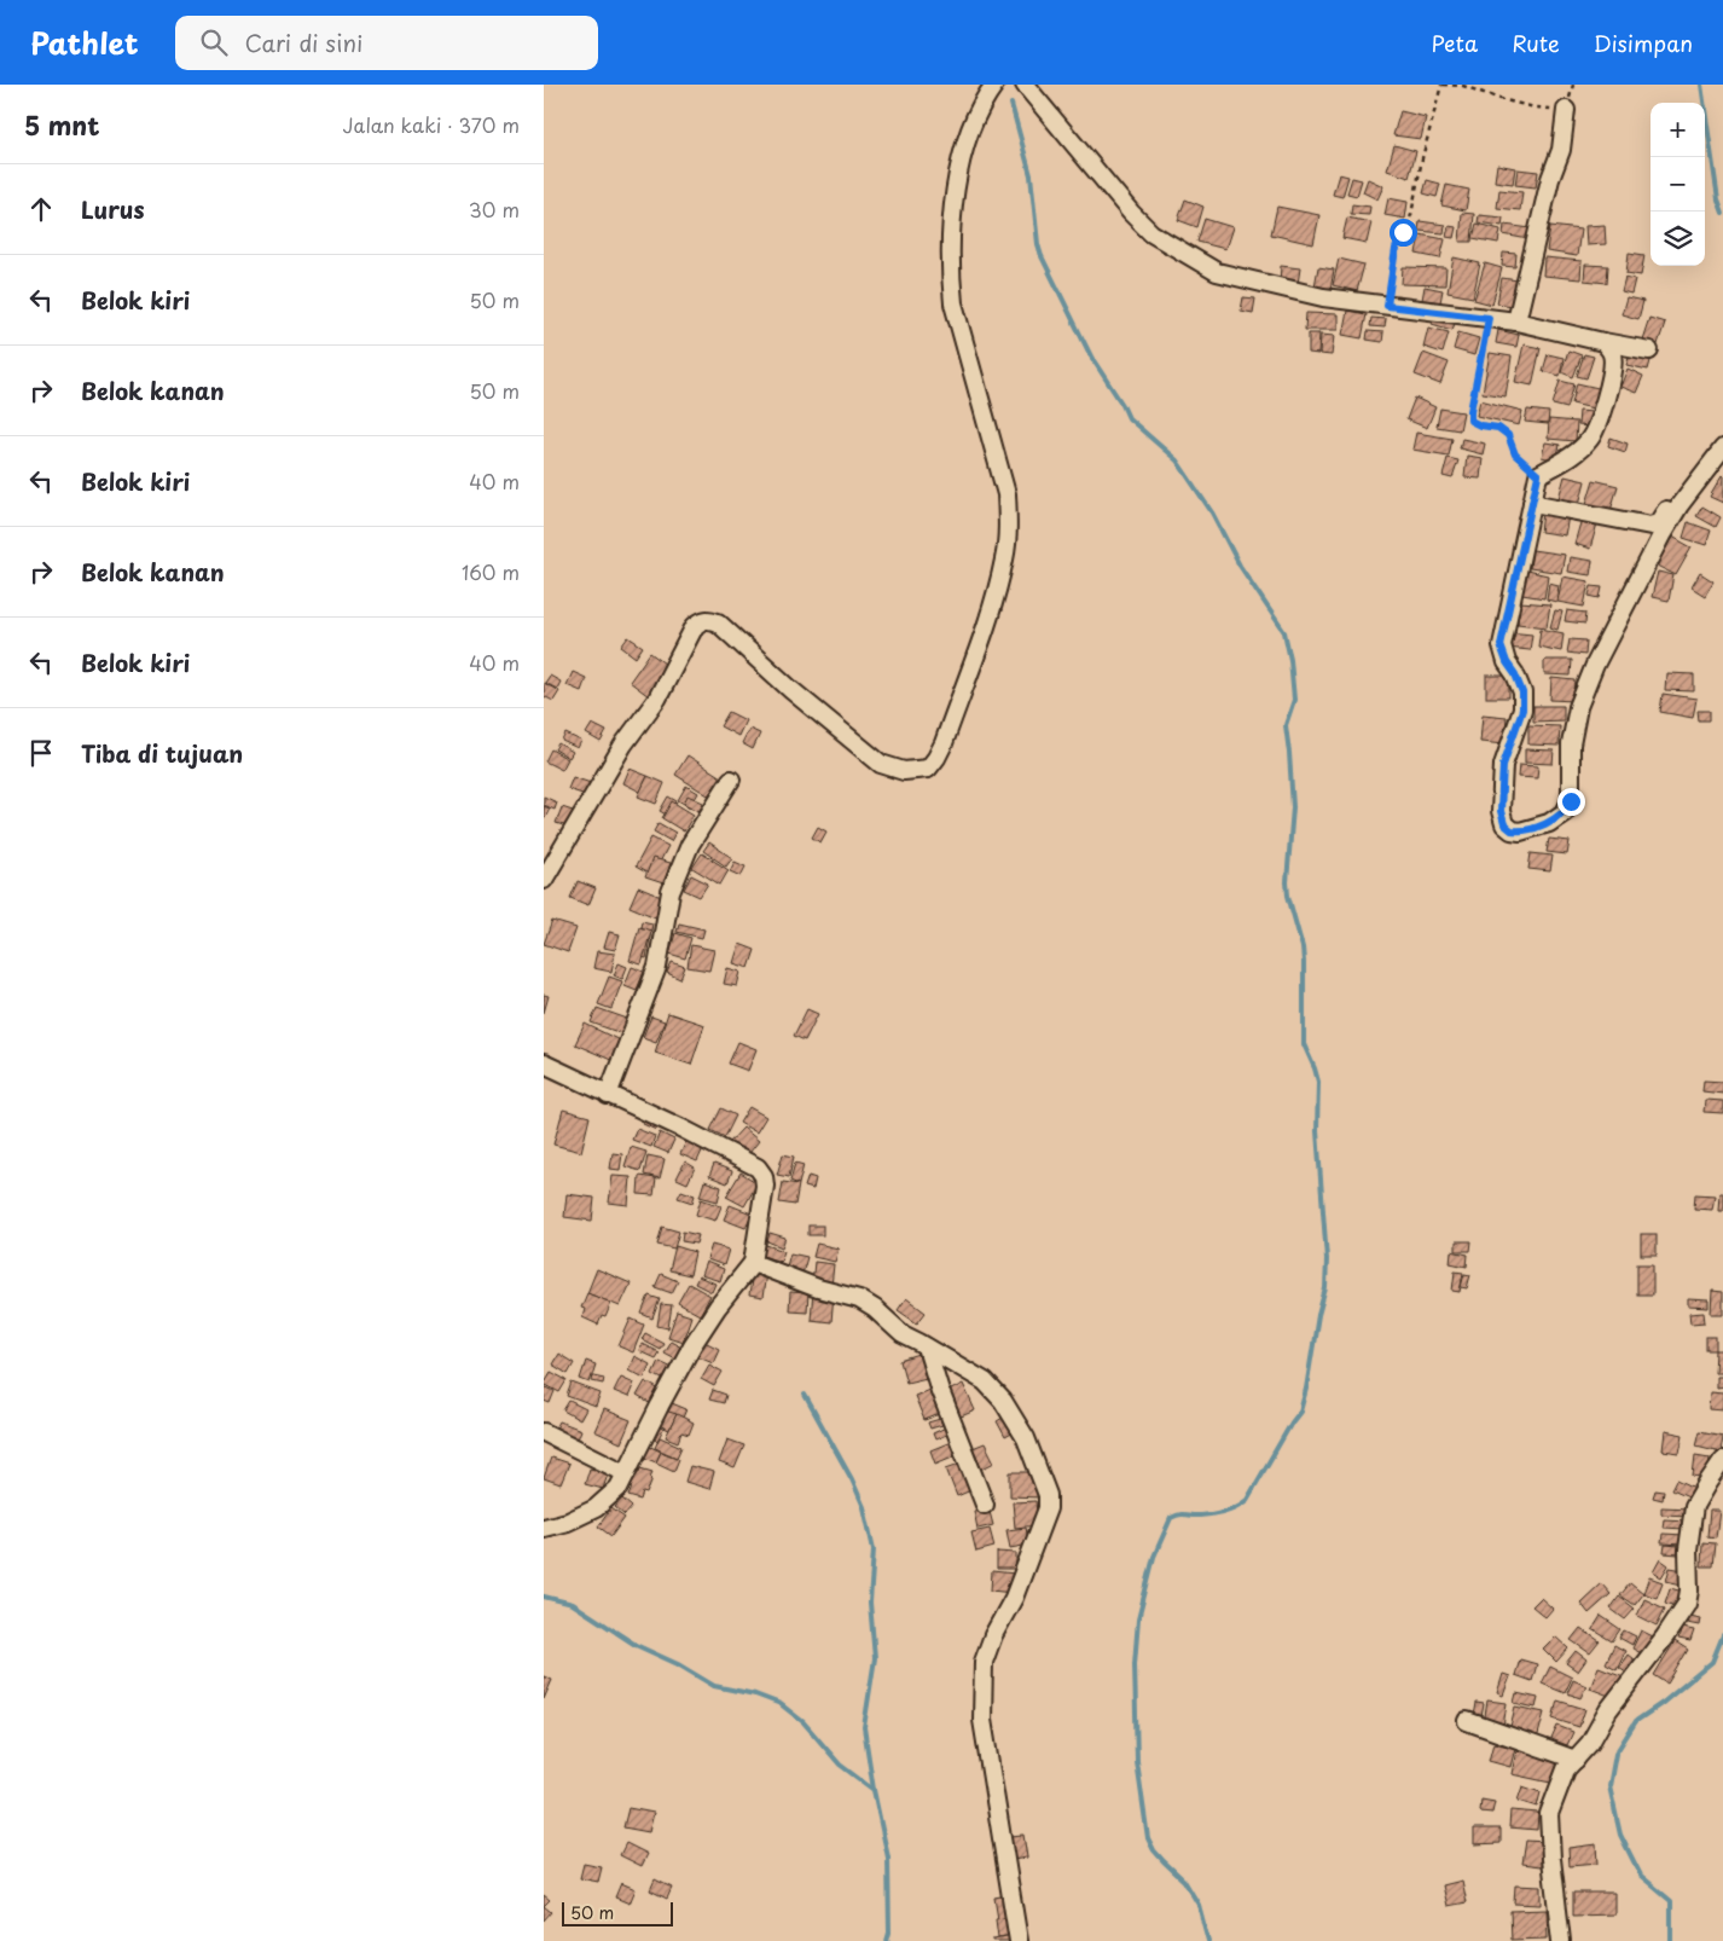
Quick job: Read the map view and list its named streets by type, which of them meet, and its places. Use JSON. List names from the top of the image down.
{
  "scale_bar": "50 m",
  "page": {
    "header": "Pathlet",
    "search": "Cari di sini",
    "nav": ["Peta", "Rute", "Disimpan"],
    "heading": ["5 mnt", "Jalan kaki · 370 m"],
    "map_buttons": ["+", "−"],
    "list": [
      ["Lurus", "30 m"],
      ["Belok kiri", "50 m"],
      ["Belok kanan", "50 m"],
      ["Belok kiri", "40 m"],
      ["Belok kanan", "160 m"],
      ["Belok kiri", "40 m"],
      "Tiba di tujuan"
    ],
    "scale": "50 m"
  }
}
